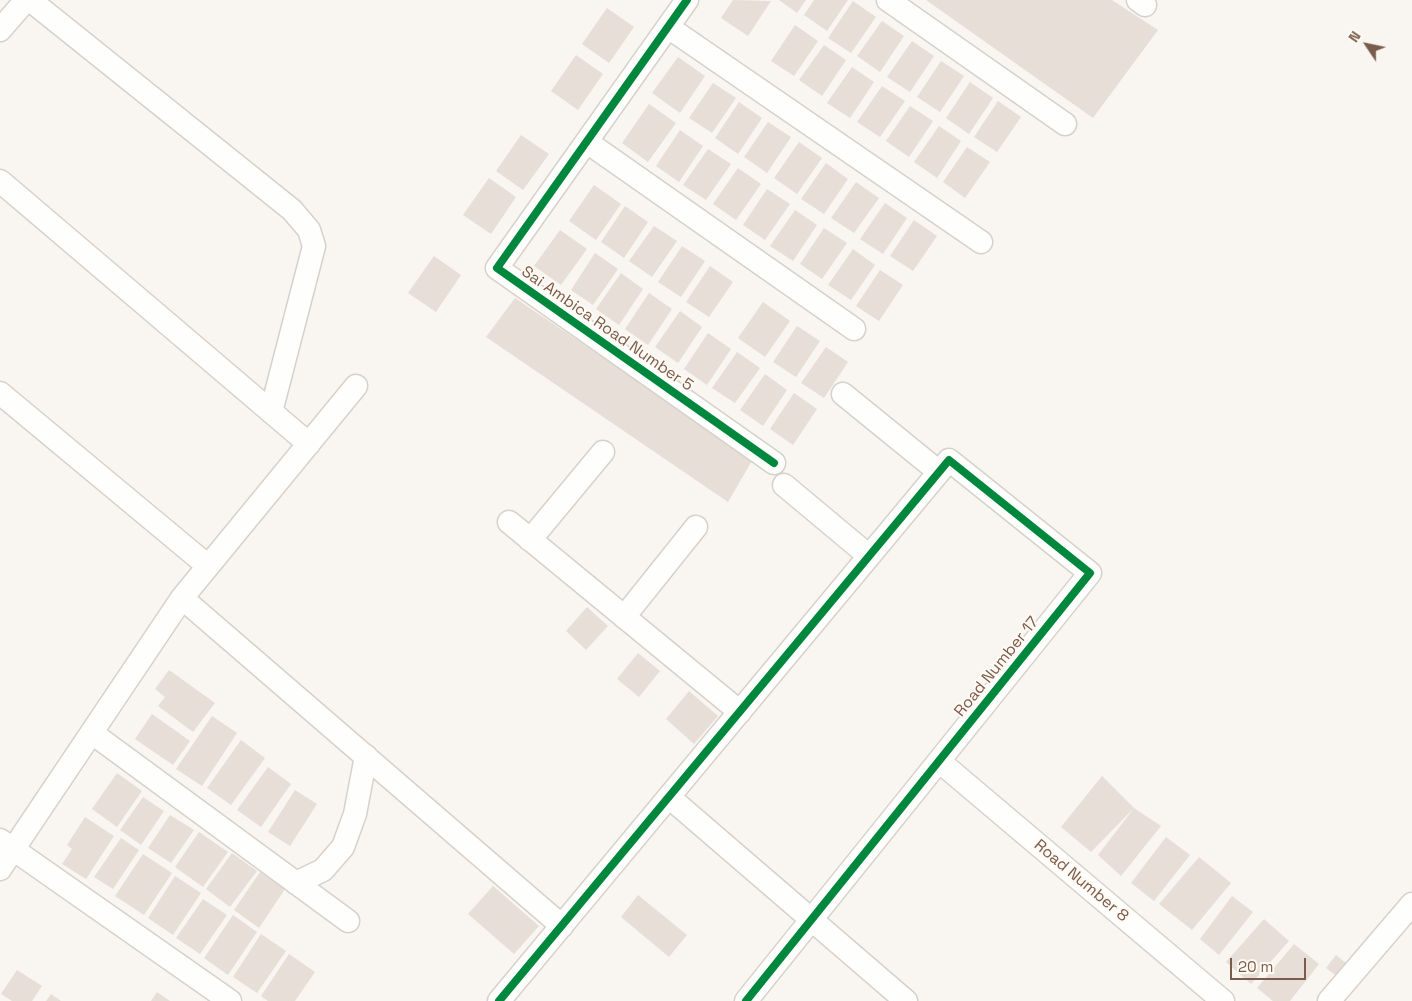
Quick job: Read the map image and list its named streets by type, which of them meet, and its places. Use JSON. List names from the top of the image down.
{
  "streets": {
    "street": ["Sai Ambica Road Number 5", "Road Number 17", "Road Number 8"]
  },
  "crossings": [
    ["Road Number 17", "Road Number 8"]
  ],
  "scale_bar": "20 m",
  "north": "top left"
}
